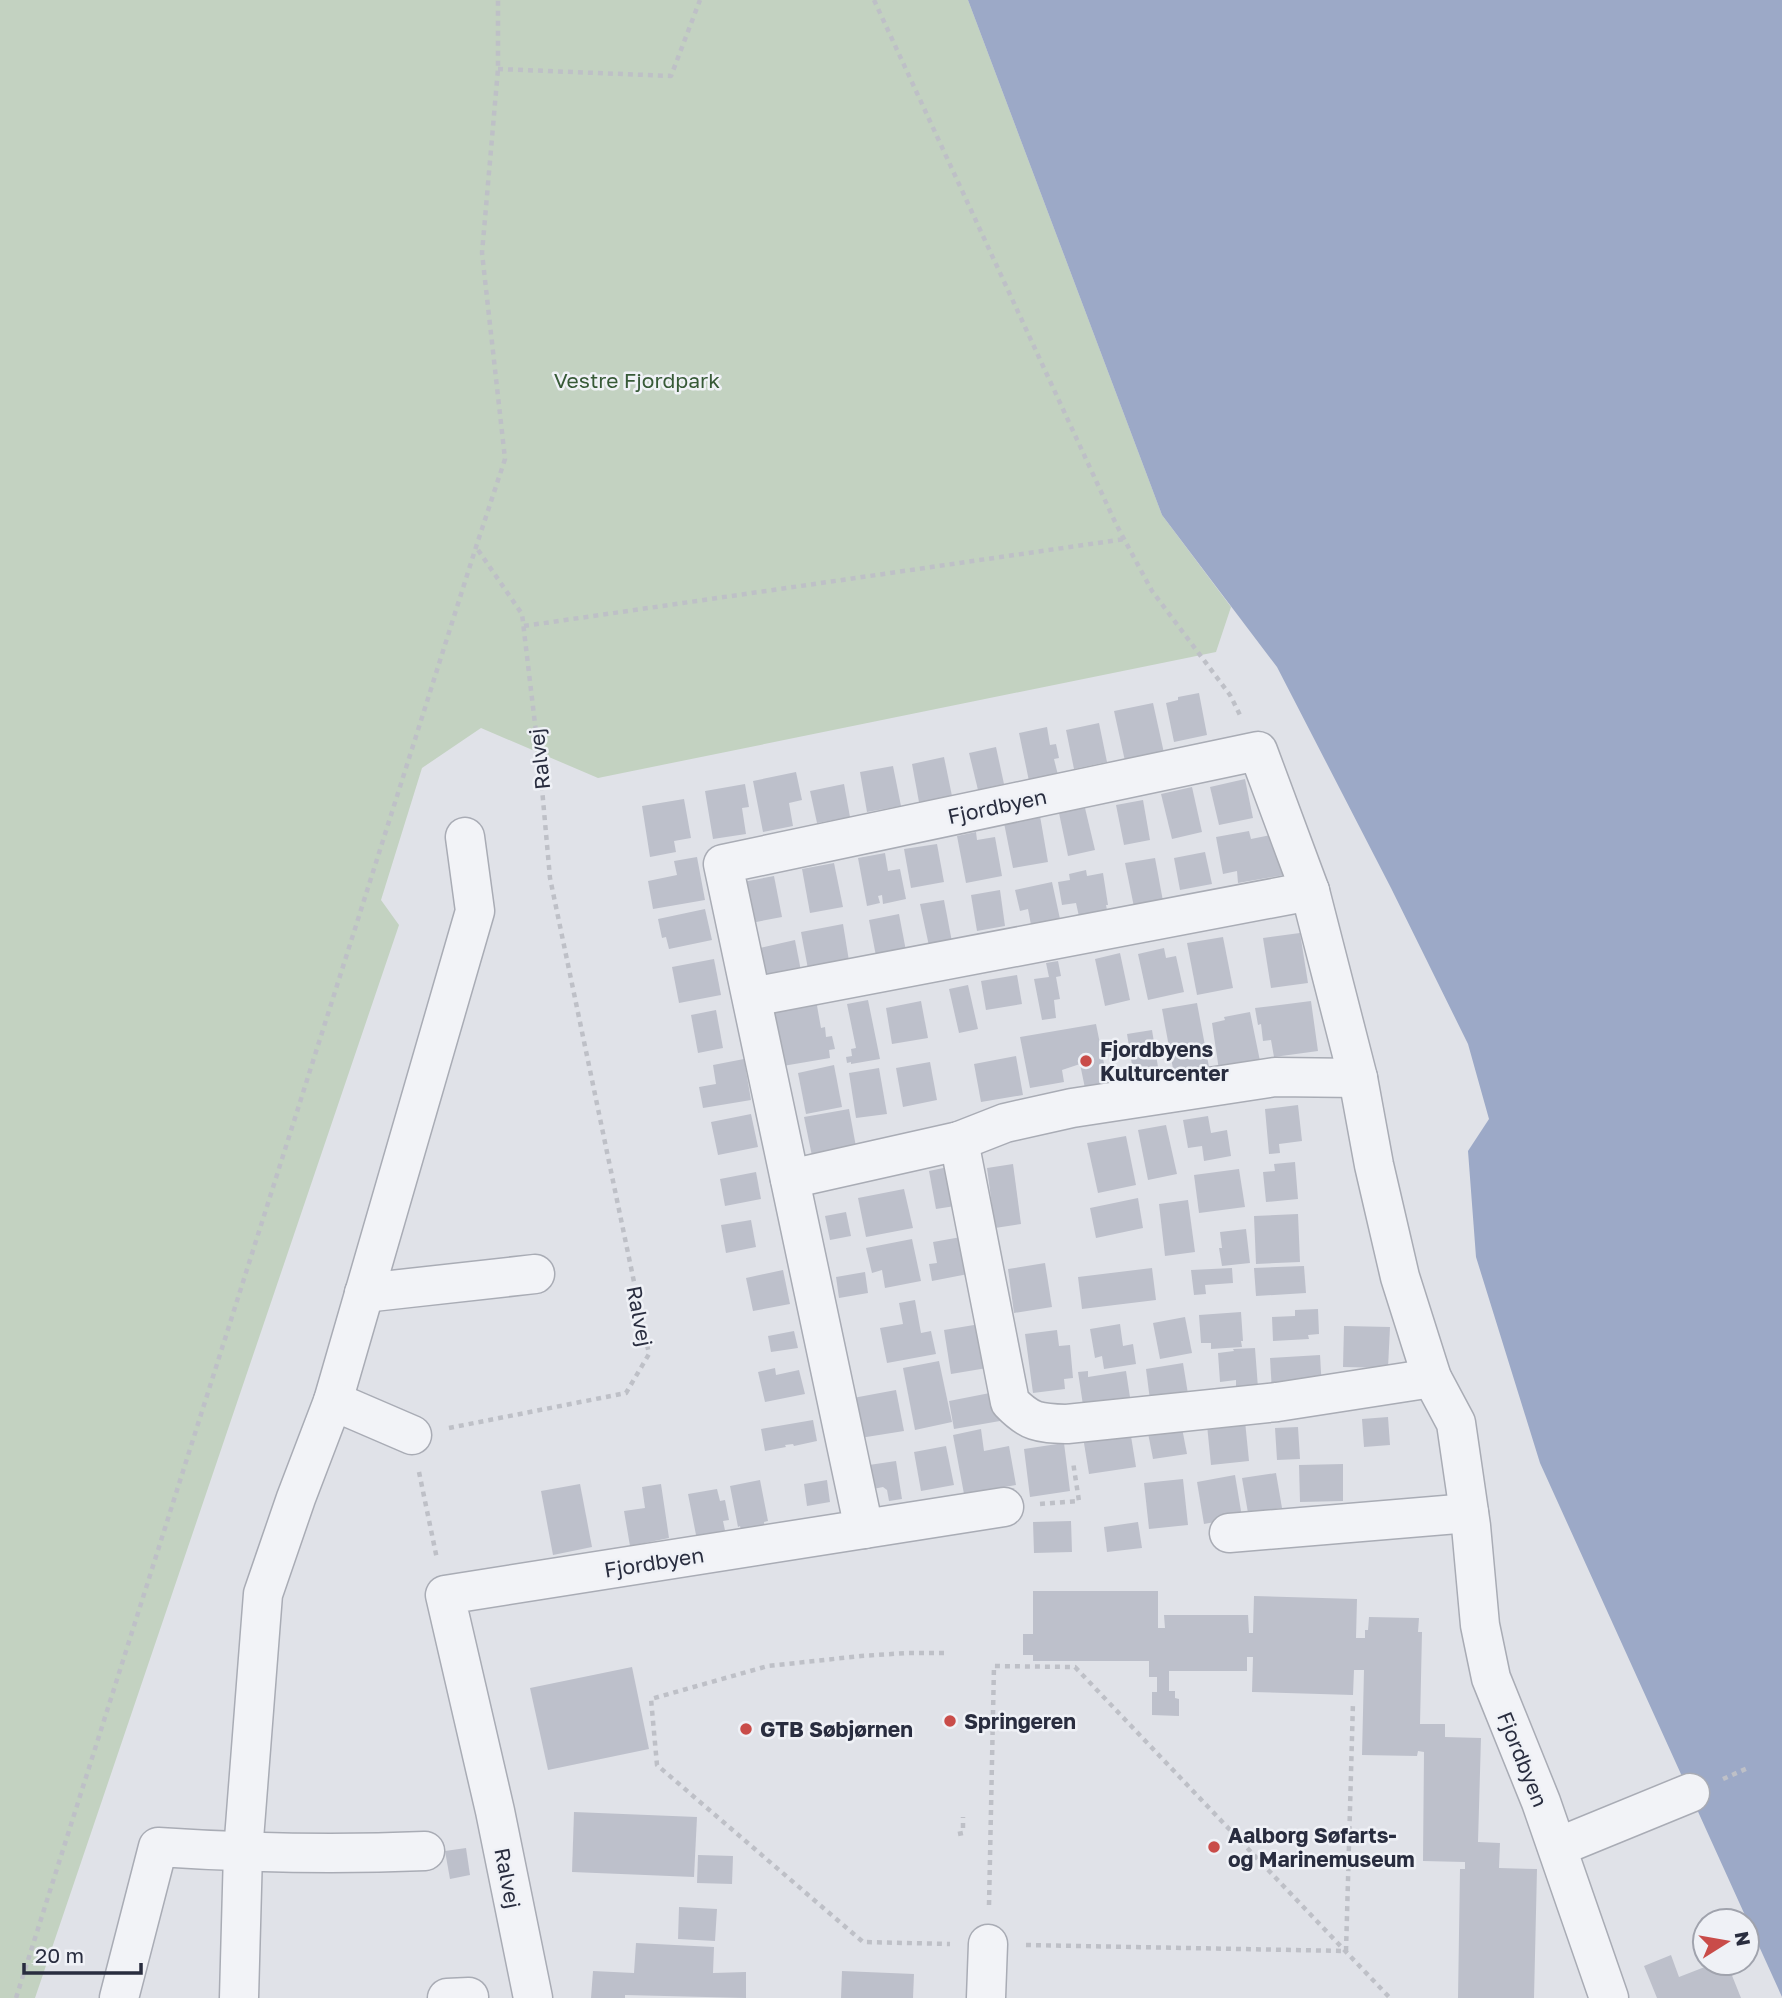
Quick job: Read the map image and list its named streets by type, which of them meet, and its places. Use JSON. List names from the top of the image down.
{
  "streets": {
    "street": ["Ralvej", "Fjordbyen"]
  },
  "crossings": [
    ["Ralvej", "Fjordbyen"]
  ],
  "parks": ["Vestre Fjordpark"],
  "places": [
    "Fjordbyens Kulturcenter",
    "Springeren",
    "GTB Søbjørnen",
    "Aalborg Søfarts- og Marinemuseum"
  ],
  "scale_bar": "20 m",
  "north": "right"
}
